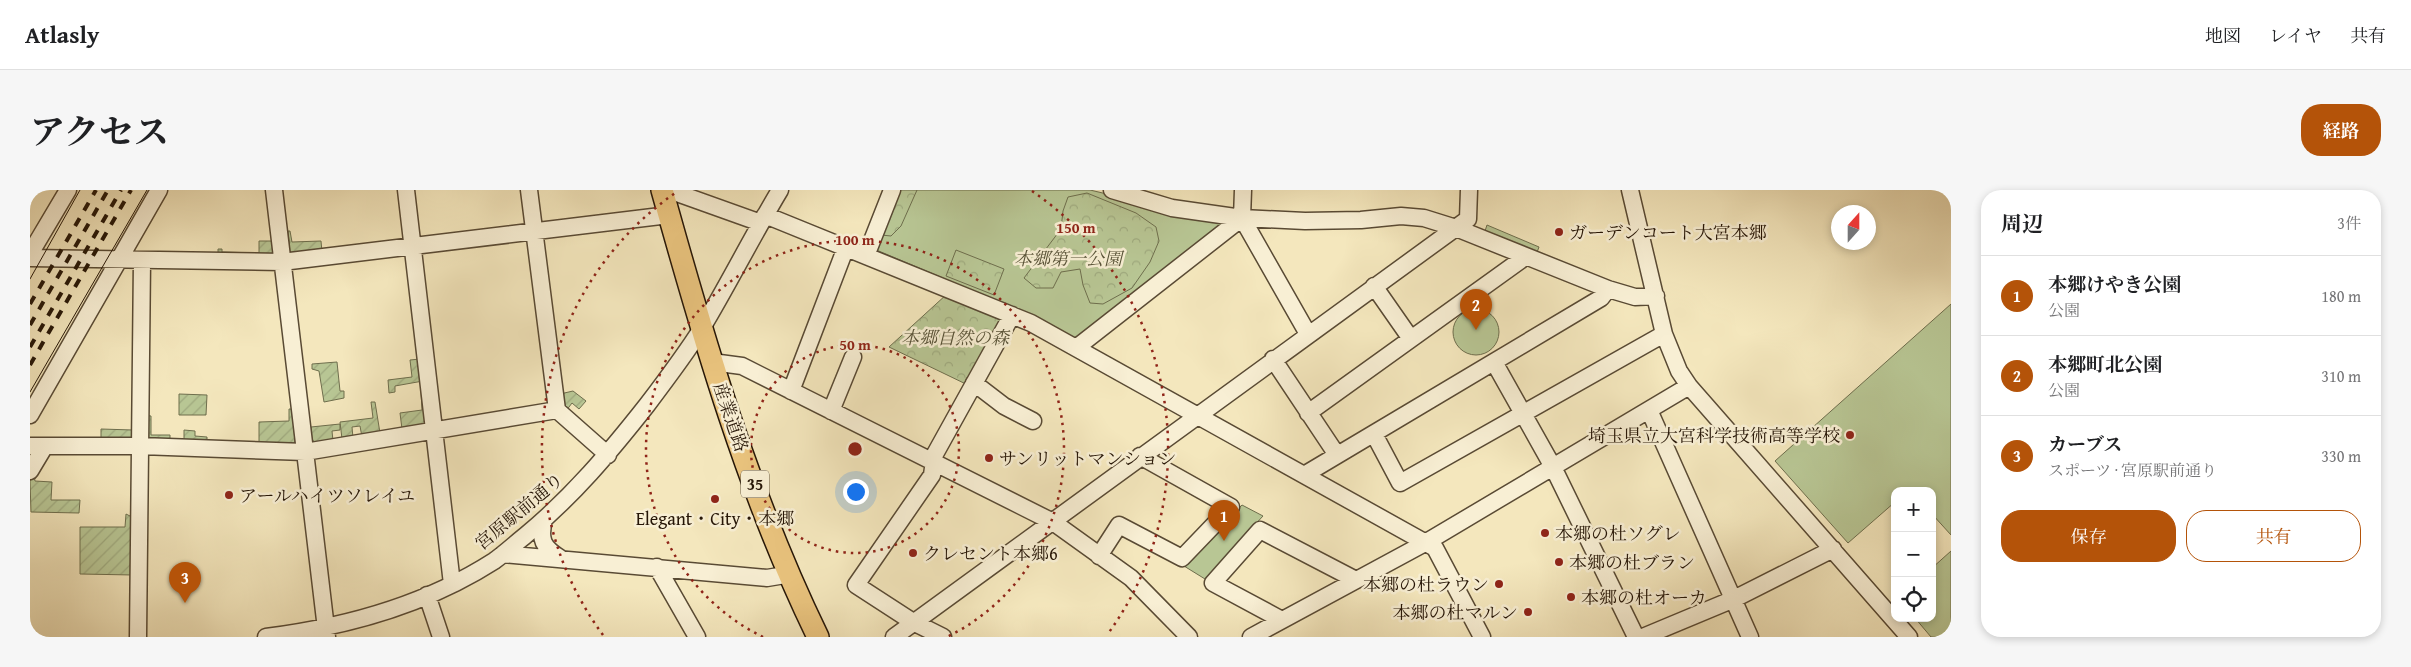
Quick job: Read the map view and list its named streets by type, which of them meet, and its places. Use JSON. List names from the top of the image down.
{
  "streets": {
    "main road": ["産業道路", "35"],
    "street": ["宮原駅前通り"]
  },
  "crossings": [
    ["産業道路", "宮原駅前通り"]
  ],
  "parks": ["本郷第一公園", "本郷自然の森"],
  "places": [
    "ガーデンコート大宮本郷",
    "埼玉県立大宮科学技術高等学校",
    "サンリットマンション",
    "アールハイツソレイユ",
    "Elegant・City・本郷",
    "本郷の杜ソグレ",
    "クレセント本郷6",
    "本郷の杜ブラン",
    "本郷の杜ラウン",
    "本郷の杜オーカ",
    "本郷の杜マルン"
  ],
  "north": "top",
  "page": {
    "header": "Atlasly",
    "nav": ["地図", "レイヤ", "共有"],
    "title": "アクセス",
    "buttons": [
      "経路",
      ["保存", "共有"]
    ],
    "heading": ["周辺", "3件"],
    "list": [
      {
        "mark": "1",
        "name": "本郷けやき公園",
        "note": "公園",
        "value": "180 m"
      },
      {
        "mark": "2",
        "name": "本郷町北公園",
        "note": "公園",
        "value": "310 m"
      },
      {
        "mark": "3",
        "name": "カーブス",
        "note": "スポーツ · 宮原駅前通り",
        "value": "330 m"
      }
    ],
    "pins": ["2", "1", "3"],
    "map_buttons": ["+", "−"]
  },
  "rings": ["150 m", "100 m", "50 m"]
}
